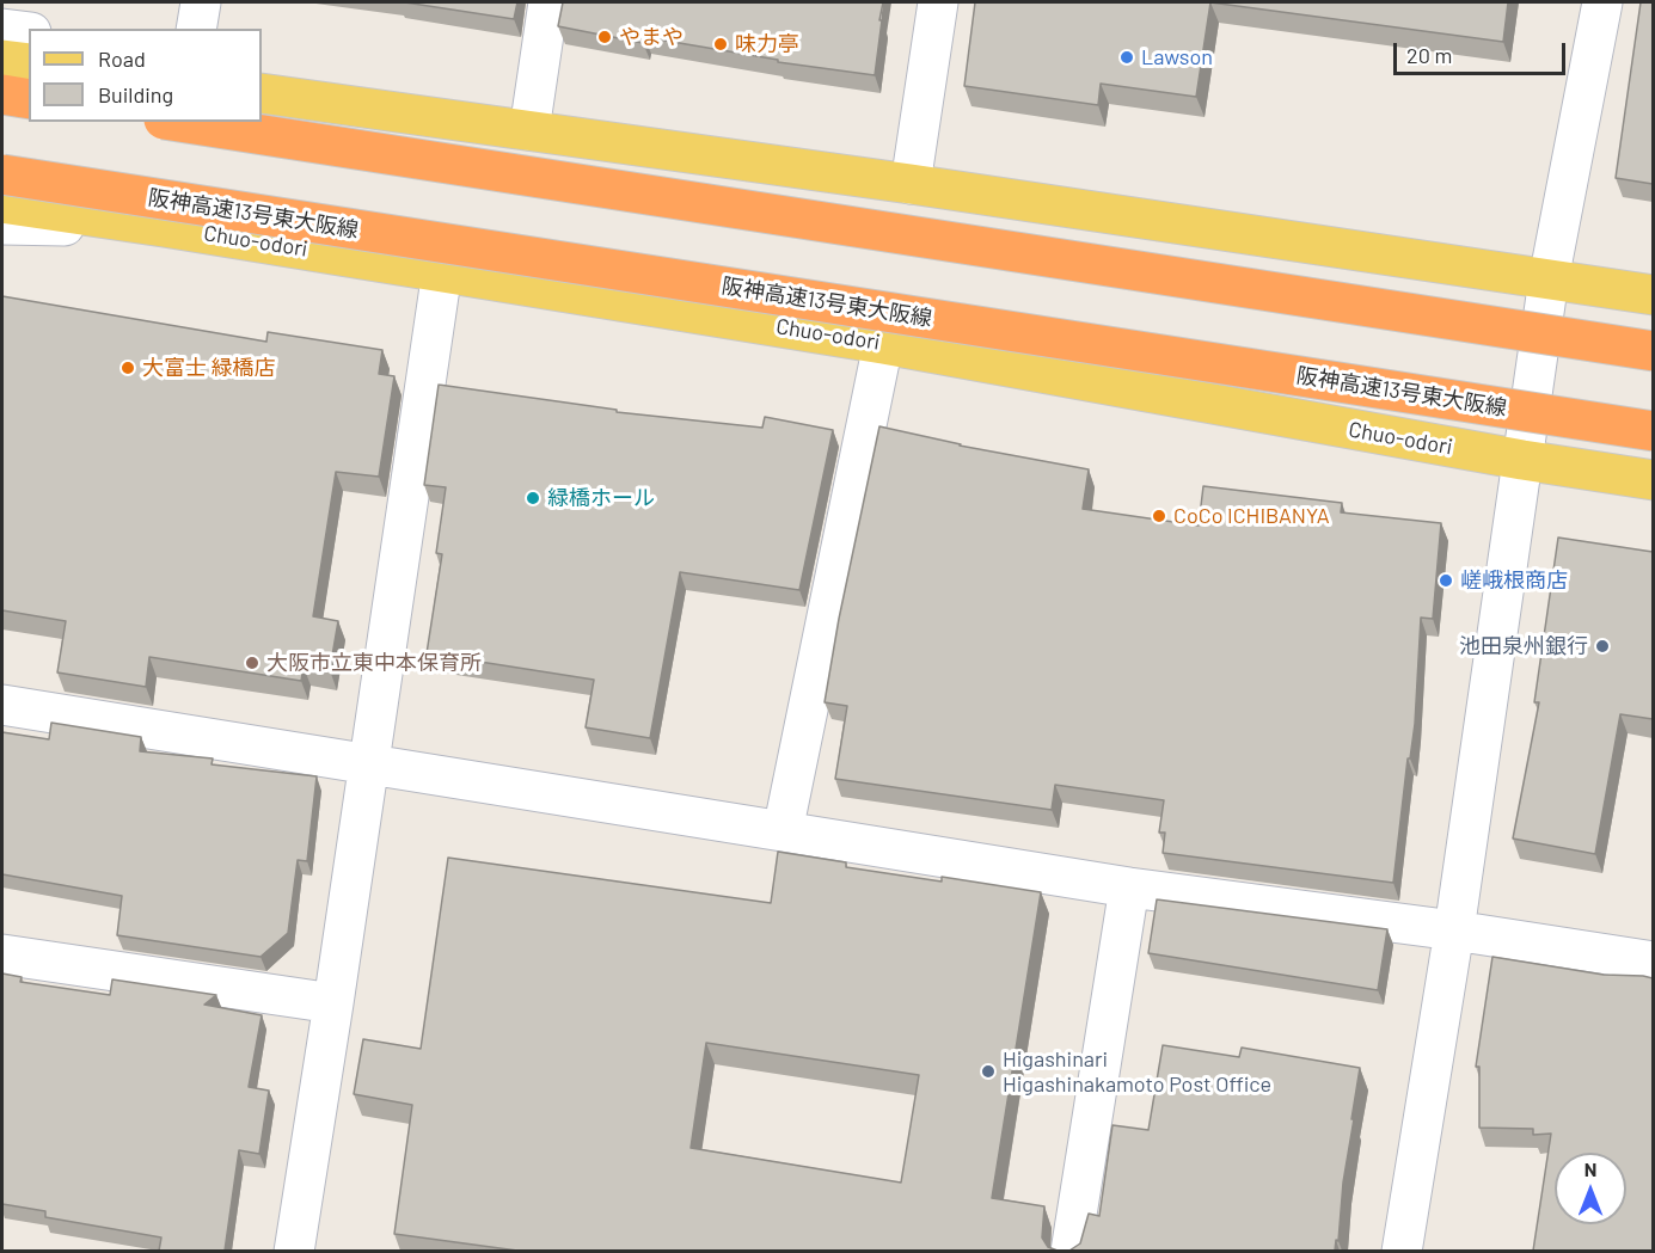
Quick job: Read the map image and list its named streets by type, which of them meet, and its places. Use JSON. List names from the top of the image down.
{
  "streets": {
    "highway": ["阪神高速13号東大阪線"],
    "main road": ["Chuo-odori"]
  },
  "places": [
    "やまや",
    "味力亭",
    "Lawson",
    "大富士 緑橋店",
    "緑橋ホール",
    "CoCo ICHIBANYA",
    "嵯峨根商店",
    "池田泉州銀行",
    "大阪市立東中本保育所",
    "Higashinari Higashinakamoto Post Office"
  ],
  "legend": ["Road", "Building"],
  "scale_bar": "20 m",
  "north": "top"
}
